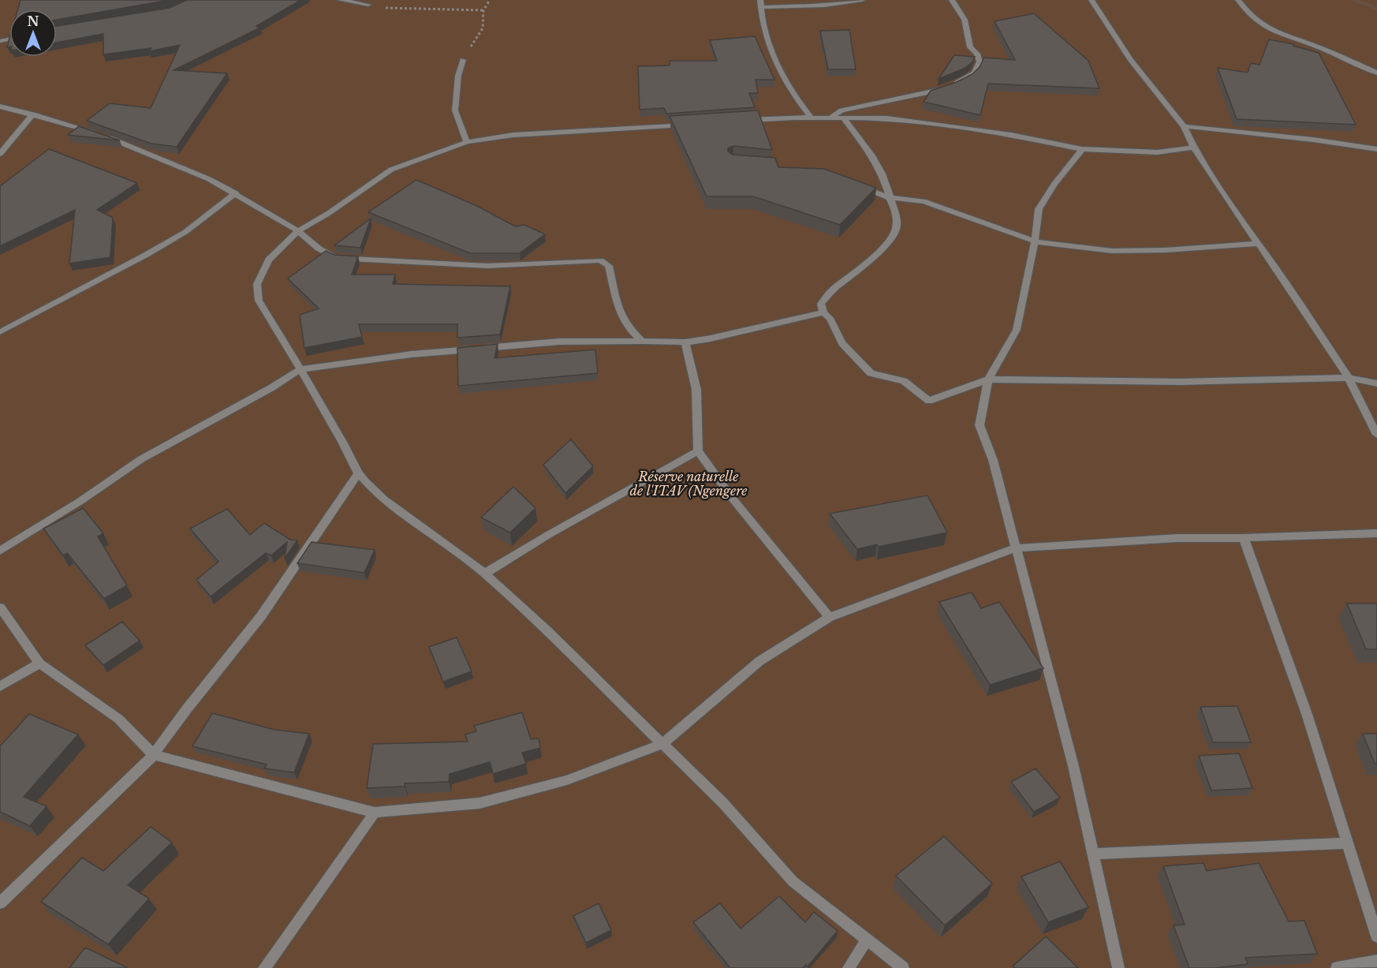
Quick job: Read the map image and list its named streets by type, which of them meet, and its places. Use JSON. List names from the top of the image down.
{
  "parks": ["Réserve naturelle de l'ITAV (Ngengere"],
  "north": "top"
}
